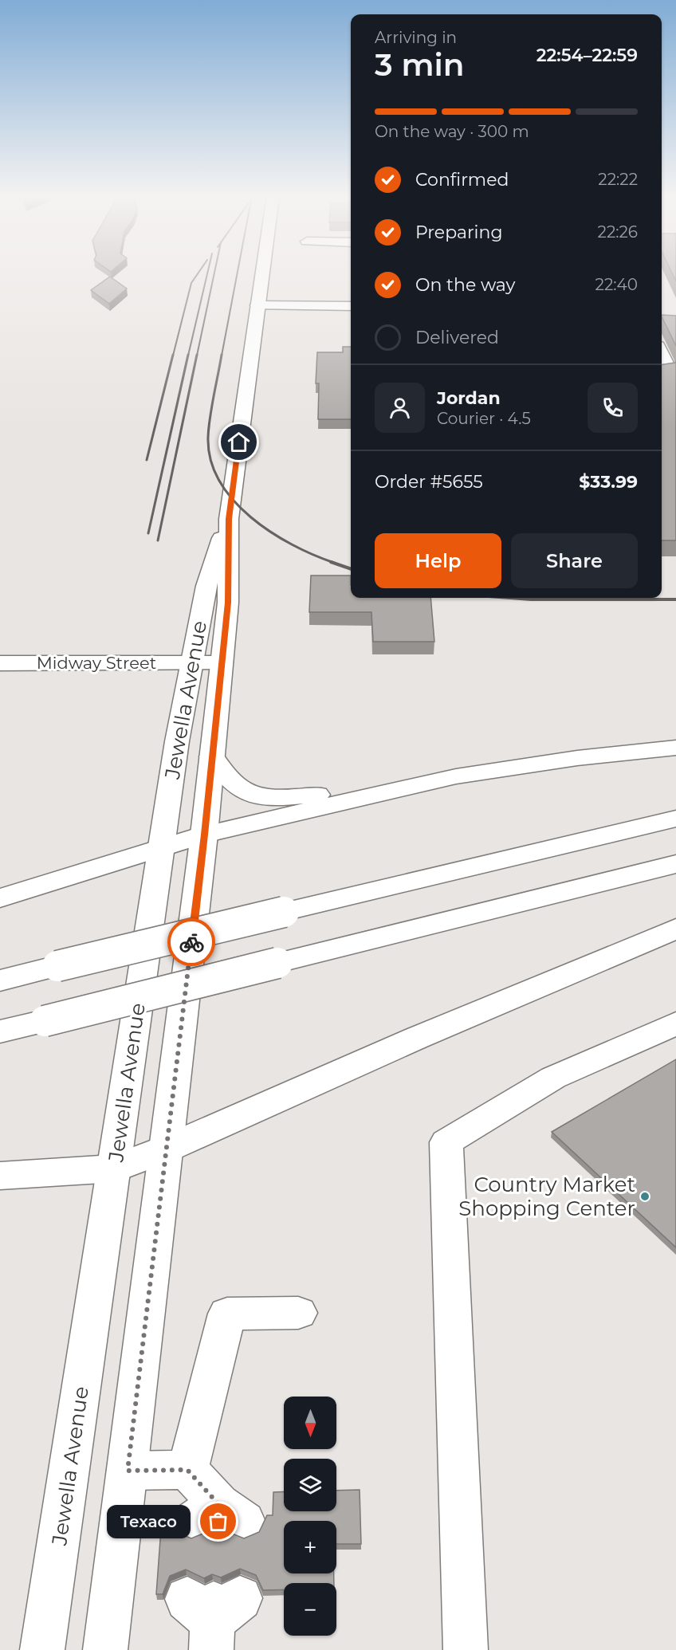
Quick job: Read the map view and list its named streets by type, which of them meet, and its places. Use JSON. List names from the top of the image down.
{
  "streets": {
    "main road": ["Midway Street", "Jewella Avenue"]
  },
  "crossings": [
    ["Midway Street", "Jewella Avenue"]
  ],
  "places": ["Country Market Shopping Center", "Texaco"],
  "north": "bottom",
  "page": {
    "heading": ["3 min", "Arriving in", "22:54–22:59"],
    "panel": [
      "Jordan",
      "Courier · 4.5",
      "Order #5655",
      "$33.99"
    ],
    "bar": "On the way · 300 m",
    "list": [
      ["Confirmed", "22:22"],
      ["Preparing", "22:26"],
      ["On the way", "22:40"],
      "Delivered"
    ],
    "buttons": ["Help", "Share"],
    "map_buttons": ["+", "−"],
    "bubble": "Texaco"
  }
}
